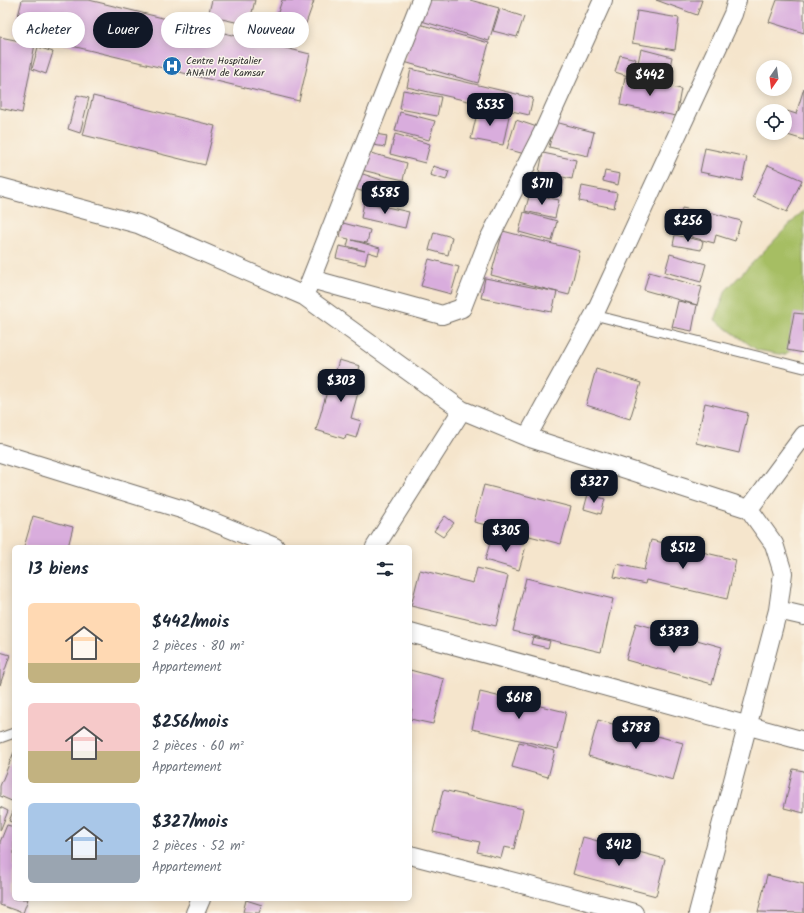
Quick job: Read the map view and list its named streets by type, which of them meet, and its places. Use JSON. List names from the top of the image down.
{
  "places": {
    "hospital": ["Centre Hospitalier ANAIM de Kamsar"]
  },
  "north": "bottom",
  "page": {
    "chip": [
      "Acheter",
      "Louer",
      "Filtres",
      "Nouveau"
    ],
    "price": [
      "$442",
      "$535",
      "$711",
      "$585",
      "$256",
      "$303",
      "$327",
      "$305",
      "$512",
      "$383",
      "$618",
      "$788",
      "$412"
    ],
    "heading": "13 biens",
    "list": [
      {
        "name": "$442/mois",
        "note": "2 pièces · 80 m² · Appartement"
      },
      {
        "name": "$256/mois",
        "note": "2 pièces · 60 m² · Appartement"
      },
      {
        "name": "$327/mois",
        "note": "2 pièces · 52 m² · Appartement"
      }
    ]
  }
}
